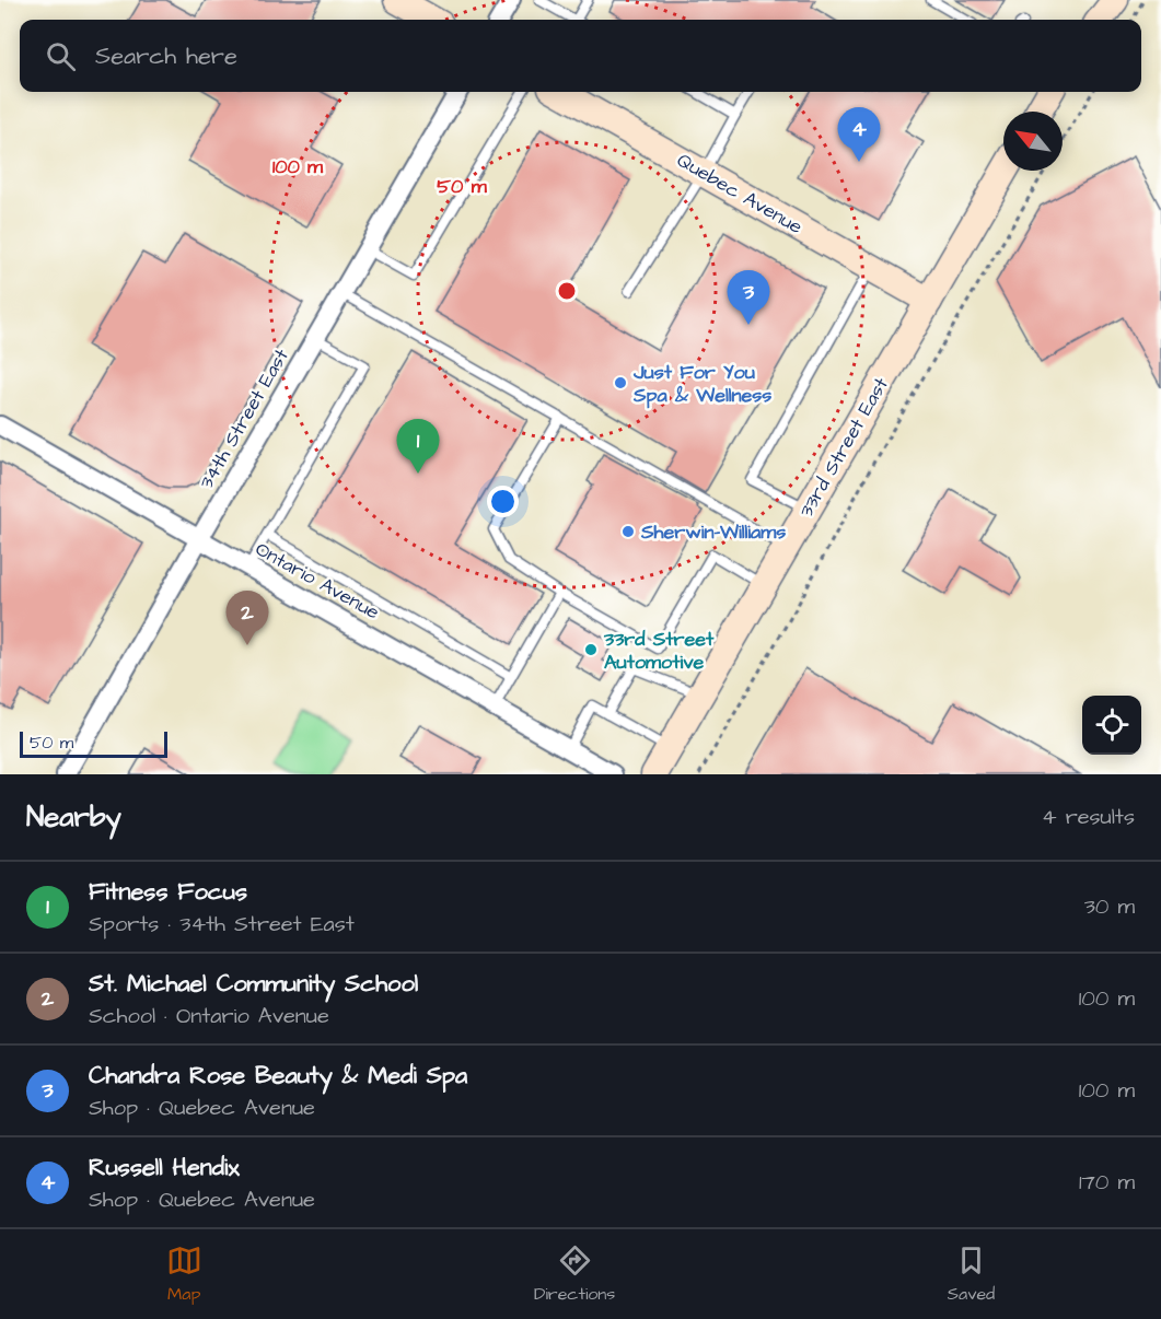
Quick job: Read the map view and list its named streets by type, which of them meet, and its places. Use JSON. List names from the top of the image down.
{
  "streets": {
    "main road": ["Quebec Avenue", "33rd Street East"],
    "street": ["34th Street East", "Ontario Avenue"]
  },
  "crossings": [
    ["Quebec Avenue", "33rd Street East"],
    ["34th Street East", "Ontario Avenue"]
  ],
  "places": ["Just For You Spa & Wellness", "Sherwin-Williams", "33rd Street Automotive"],
  "scale_bar": "50 m",
  "north": "top left",
  "page": {
    "search": "Search here",
    "pins": [
      "4",
      "3",
      "1",
      "2"
    ],
    "scale": "50 m",
    "heading": ["Nearby", "4 results"],
    "list": [
      {
        "mark": "1",
        "name": "Fitness Focus",
        "note": "Sports · 34th Street East",
        "value": "30 m"
      },
      {
        "mark": "2",
        "name": "St. Michael Community School",
        "note": "School · Ontario Avenue",
        "value": "100 m"
      },
      {
        "mark": "3",
        "name": "Chandra Rose Beauty & Medi Spa",
        "note": "Shop · Quebec Avenue",
        "value": "100 m"
      },
      {
        "mark": "4",
        "name": "Russell Hendix",
        "note": "Shop · Quebec Avenue",
        "value": "170 m"
      }
    ],
    "nav": ["Map", "Directions", "Saved"]
  },
  "rings": ["100 m", "50 m"]
}
